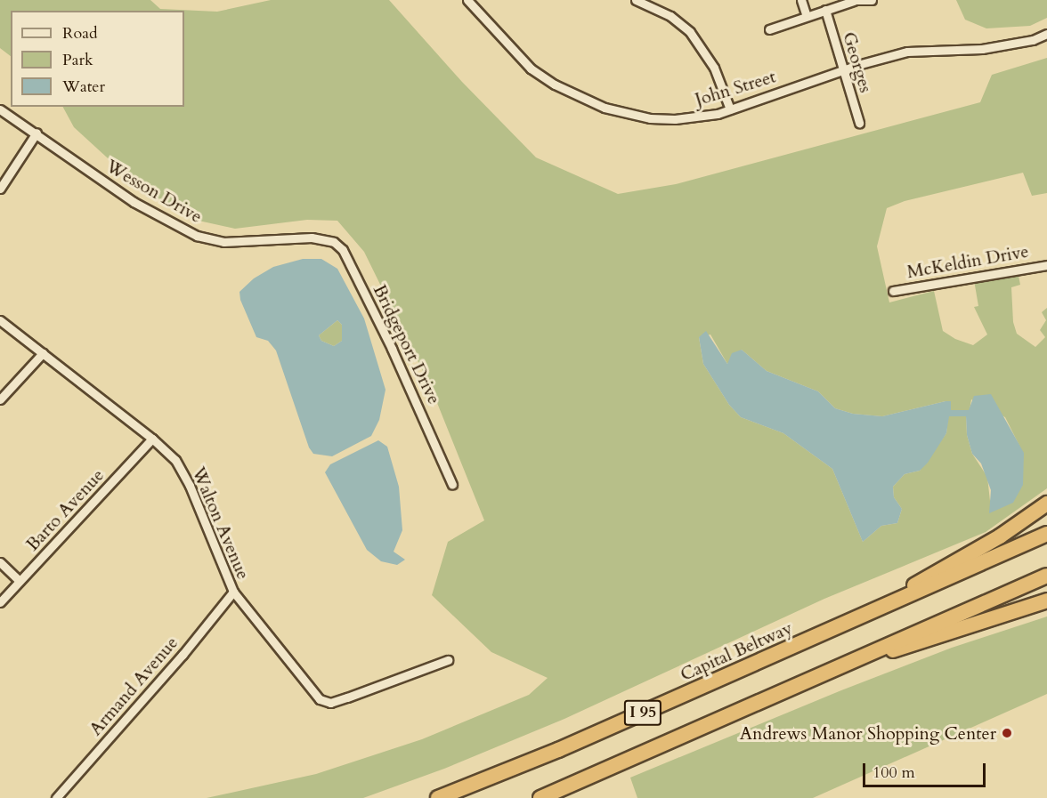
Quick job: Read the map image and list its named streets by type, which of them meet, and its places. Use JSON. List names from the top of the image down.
{
  "streets": {
    "highway": ["Capital Beltway", "I 95"],
    "street": [
      "Georges",
      "John Street",
      "Wesson Drive",
      "McKeldin Drive",
      "Bridgeport Drive",
      "Barto Avenue",
      "Walton Avenue",
      "Armand Avenue"
    ]
  },
  "crossings": [
    ["Georges", "John Street"],
    ["Wesson Drive", "Bridgeport Drive"],
    ["Barto Avenue", "Walton Avenue"],
    ["Walton Avenue", "Armand Avenue"]
  ],
  "places": ["Andrews Manor Shopping Center"],
  "legend": ["Road", "Park", "Water"],
  "scale_bar": "100 m"
}
